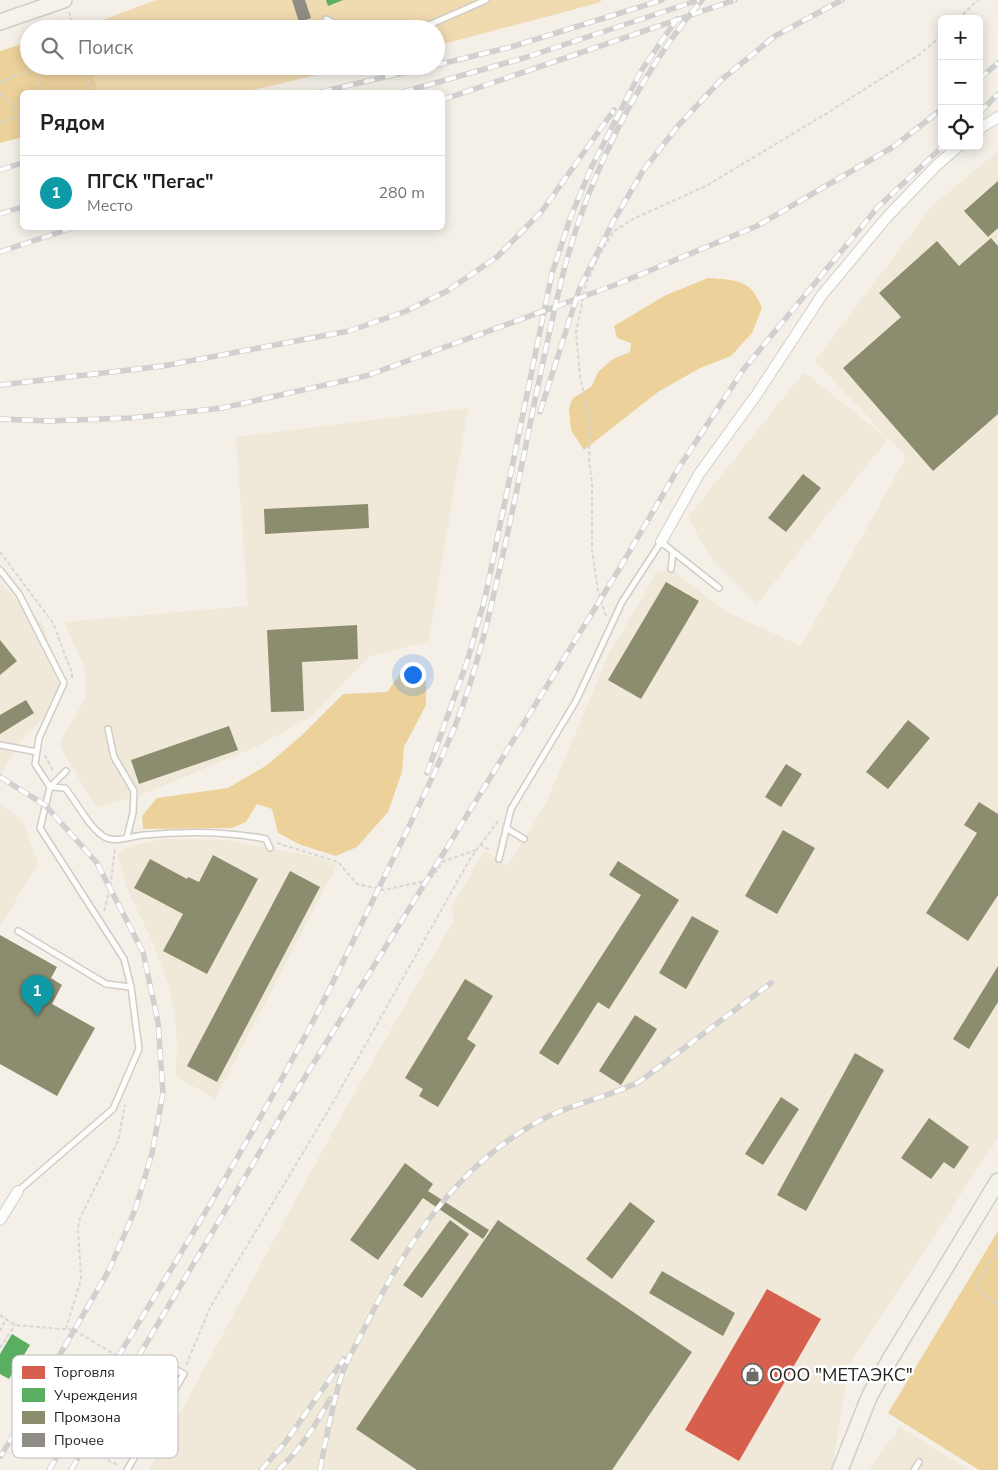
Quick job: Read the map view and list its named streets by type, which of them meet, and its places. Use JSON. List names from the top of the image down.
{
  "places": {
    "shop": ["ООО \"МЕТАЭКС\""]
  },
  "legend": [
    "Торговля",
    "Учреждения",
    "Промзона",
    "Прочее"
  ],
  "page": {
    "map_buttons": ["+", "−"],
    "search": "Поиск",
    "heading": "Рядом",
    "list": [
      {
        "mark": "1",
        "name": "ПГСК \"Пегас\"",
        "note": "Место",
        "value": "280 m"
      }
    ],
    "pins": "1"
  }
}
